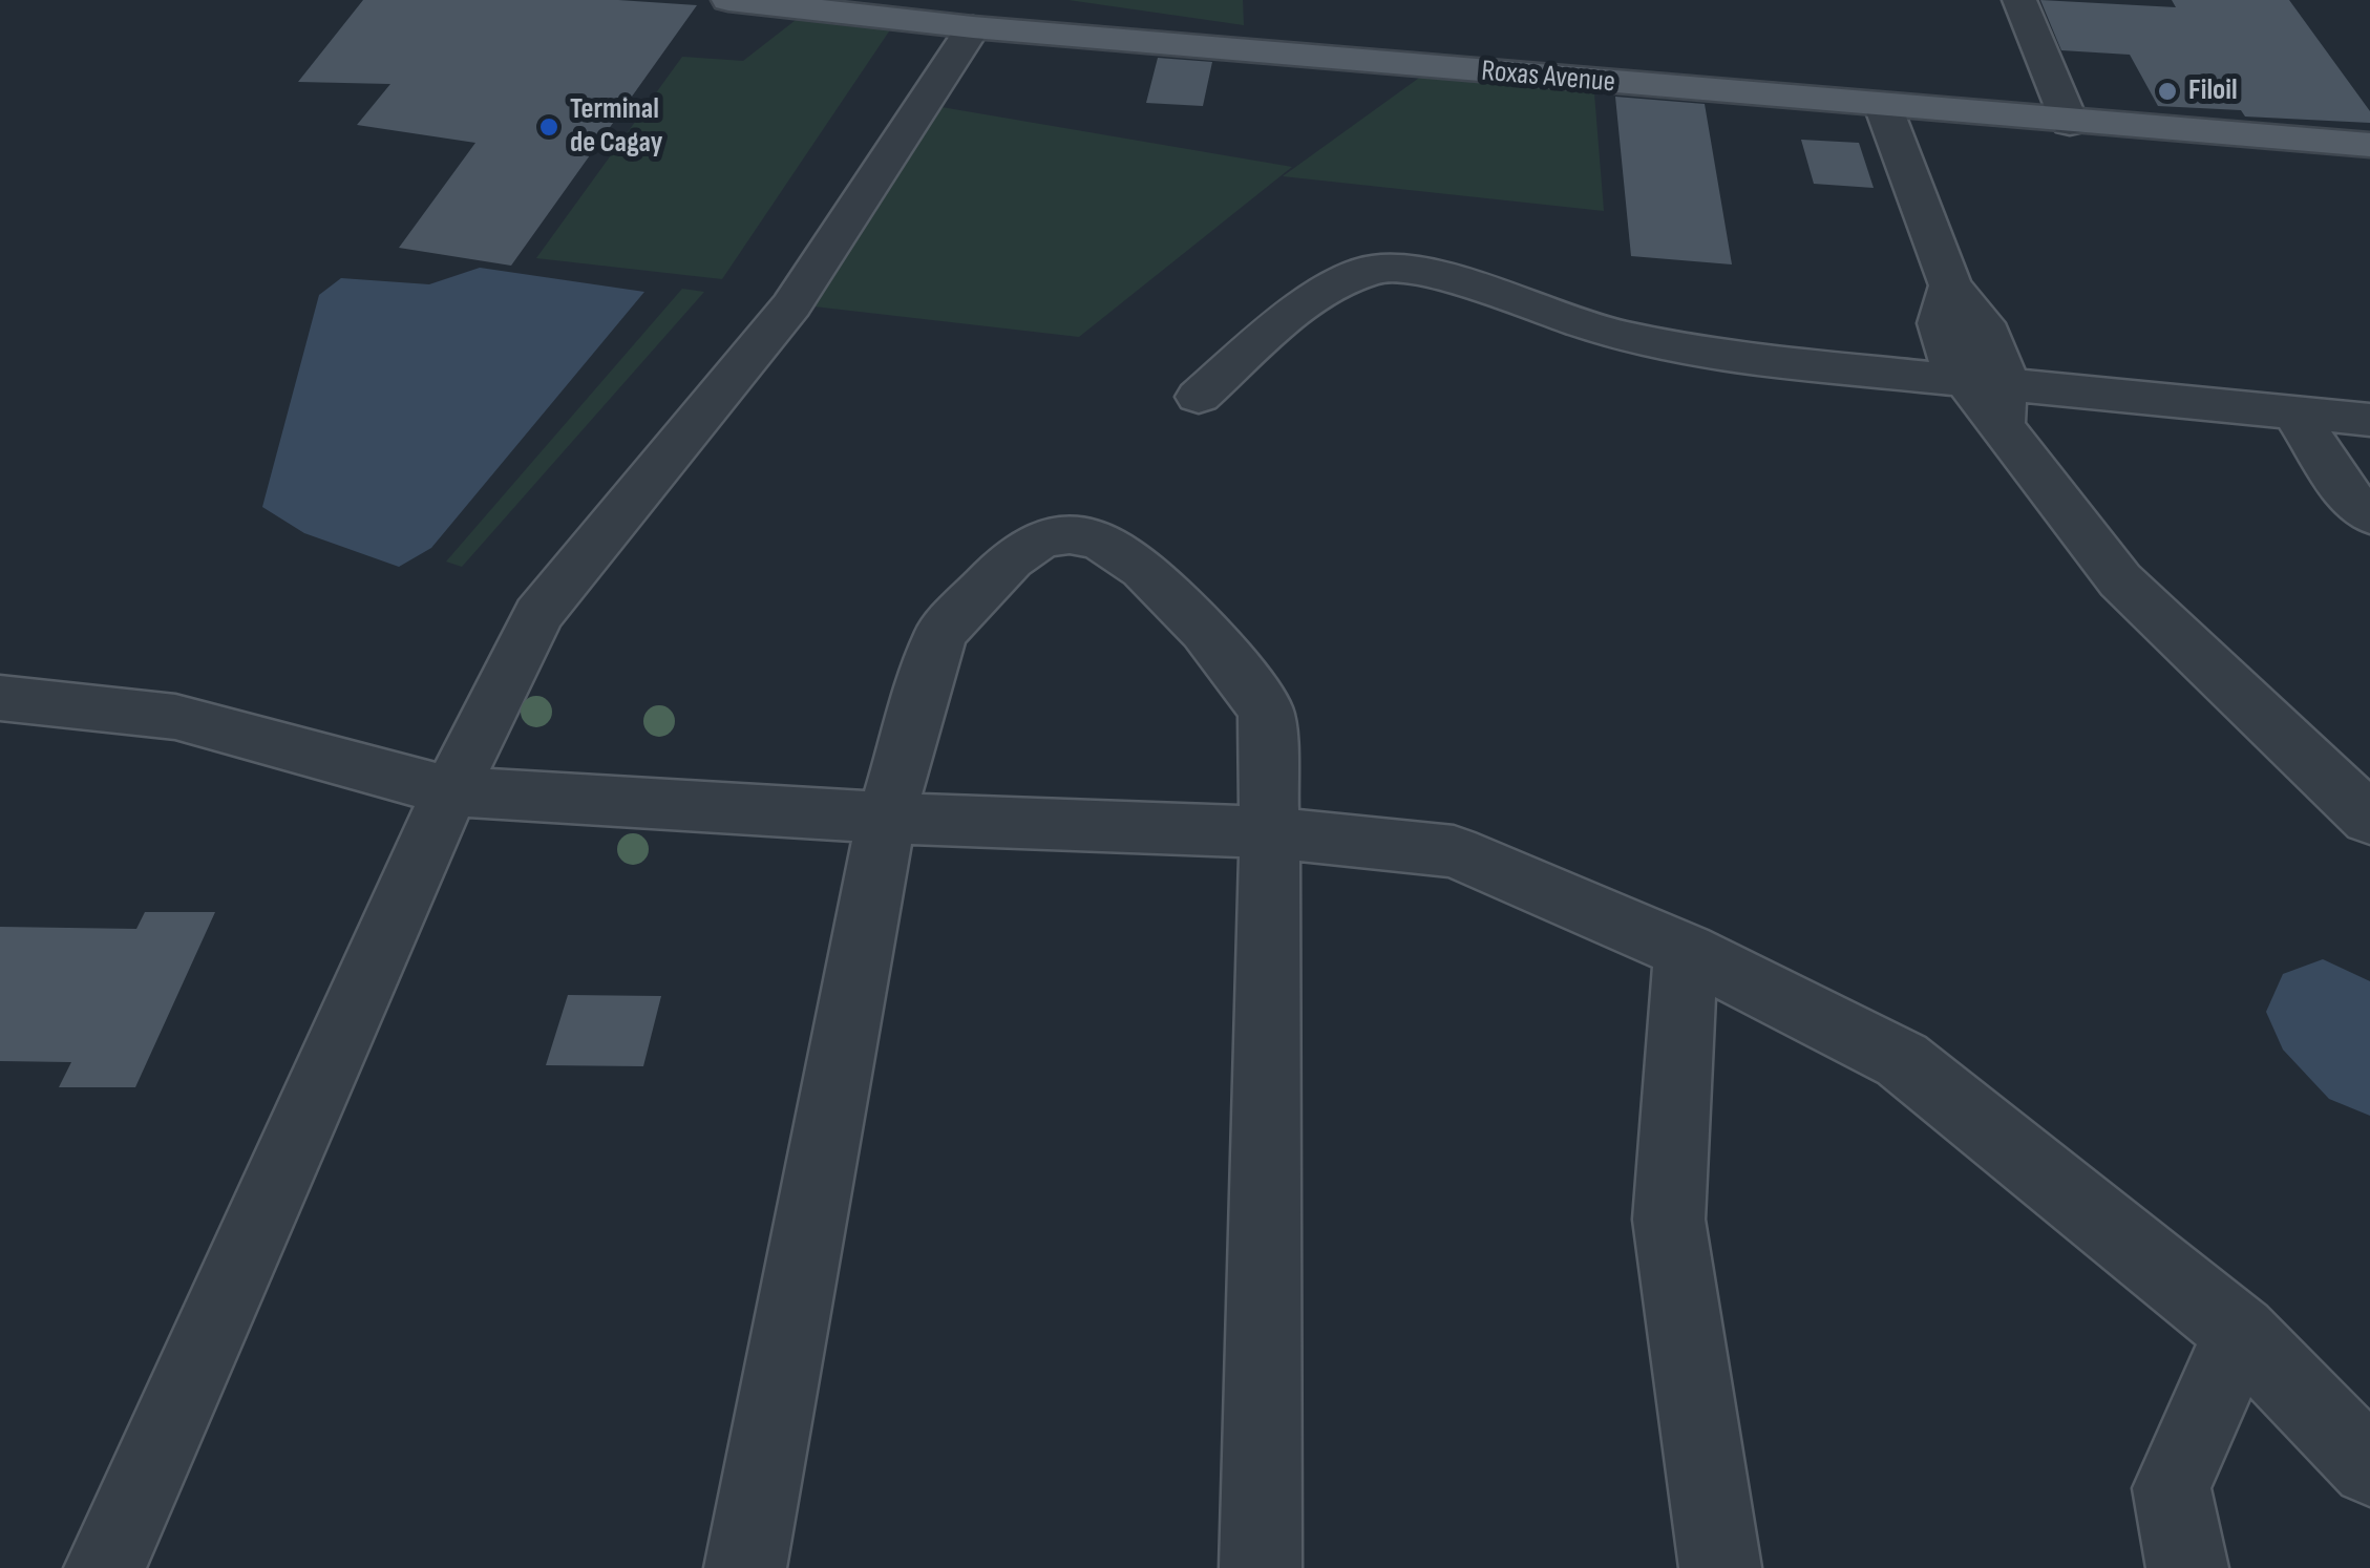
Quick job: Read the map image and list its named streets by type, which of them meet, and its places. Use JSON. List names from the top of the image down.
{
  "streets": {
    "main road": ["Roxas Avenue"]
  },
  "places": ["Filoil", "Terminal de Cagay"]
}
